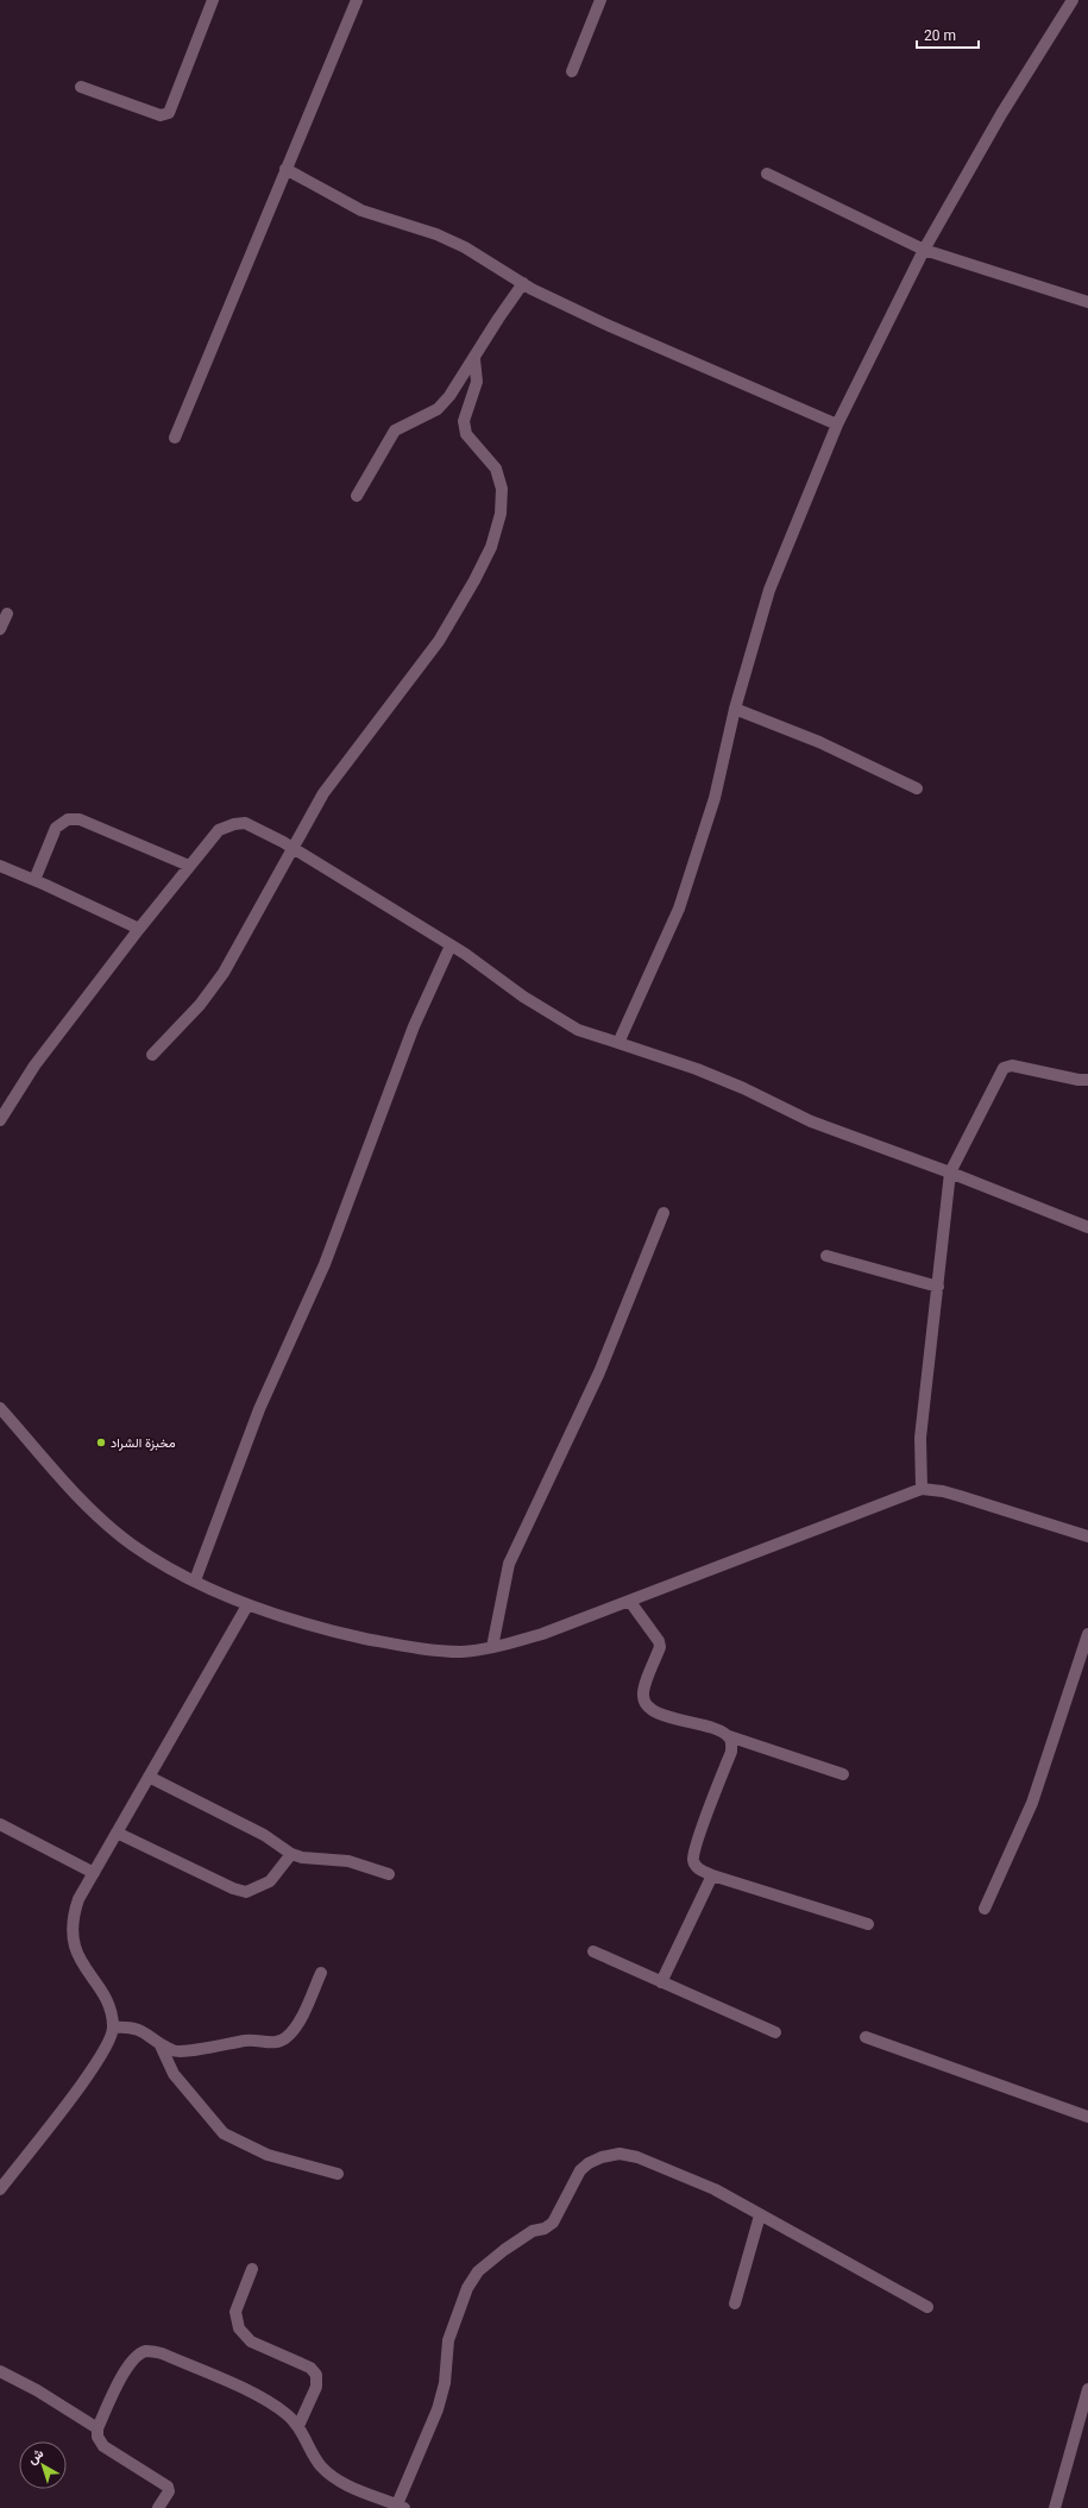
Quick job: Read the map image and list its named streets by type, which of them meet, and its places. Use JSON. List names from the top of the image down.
{
  "places": ["مخبزة الشراد"],
  "scale_bar": "20 m",
  "north": "top left"
}
